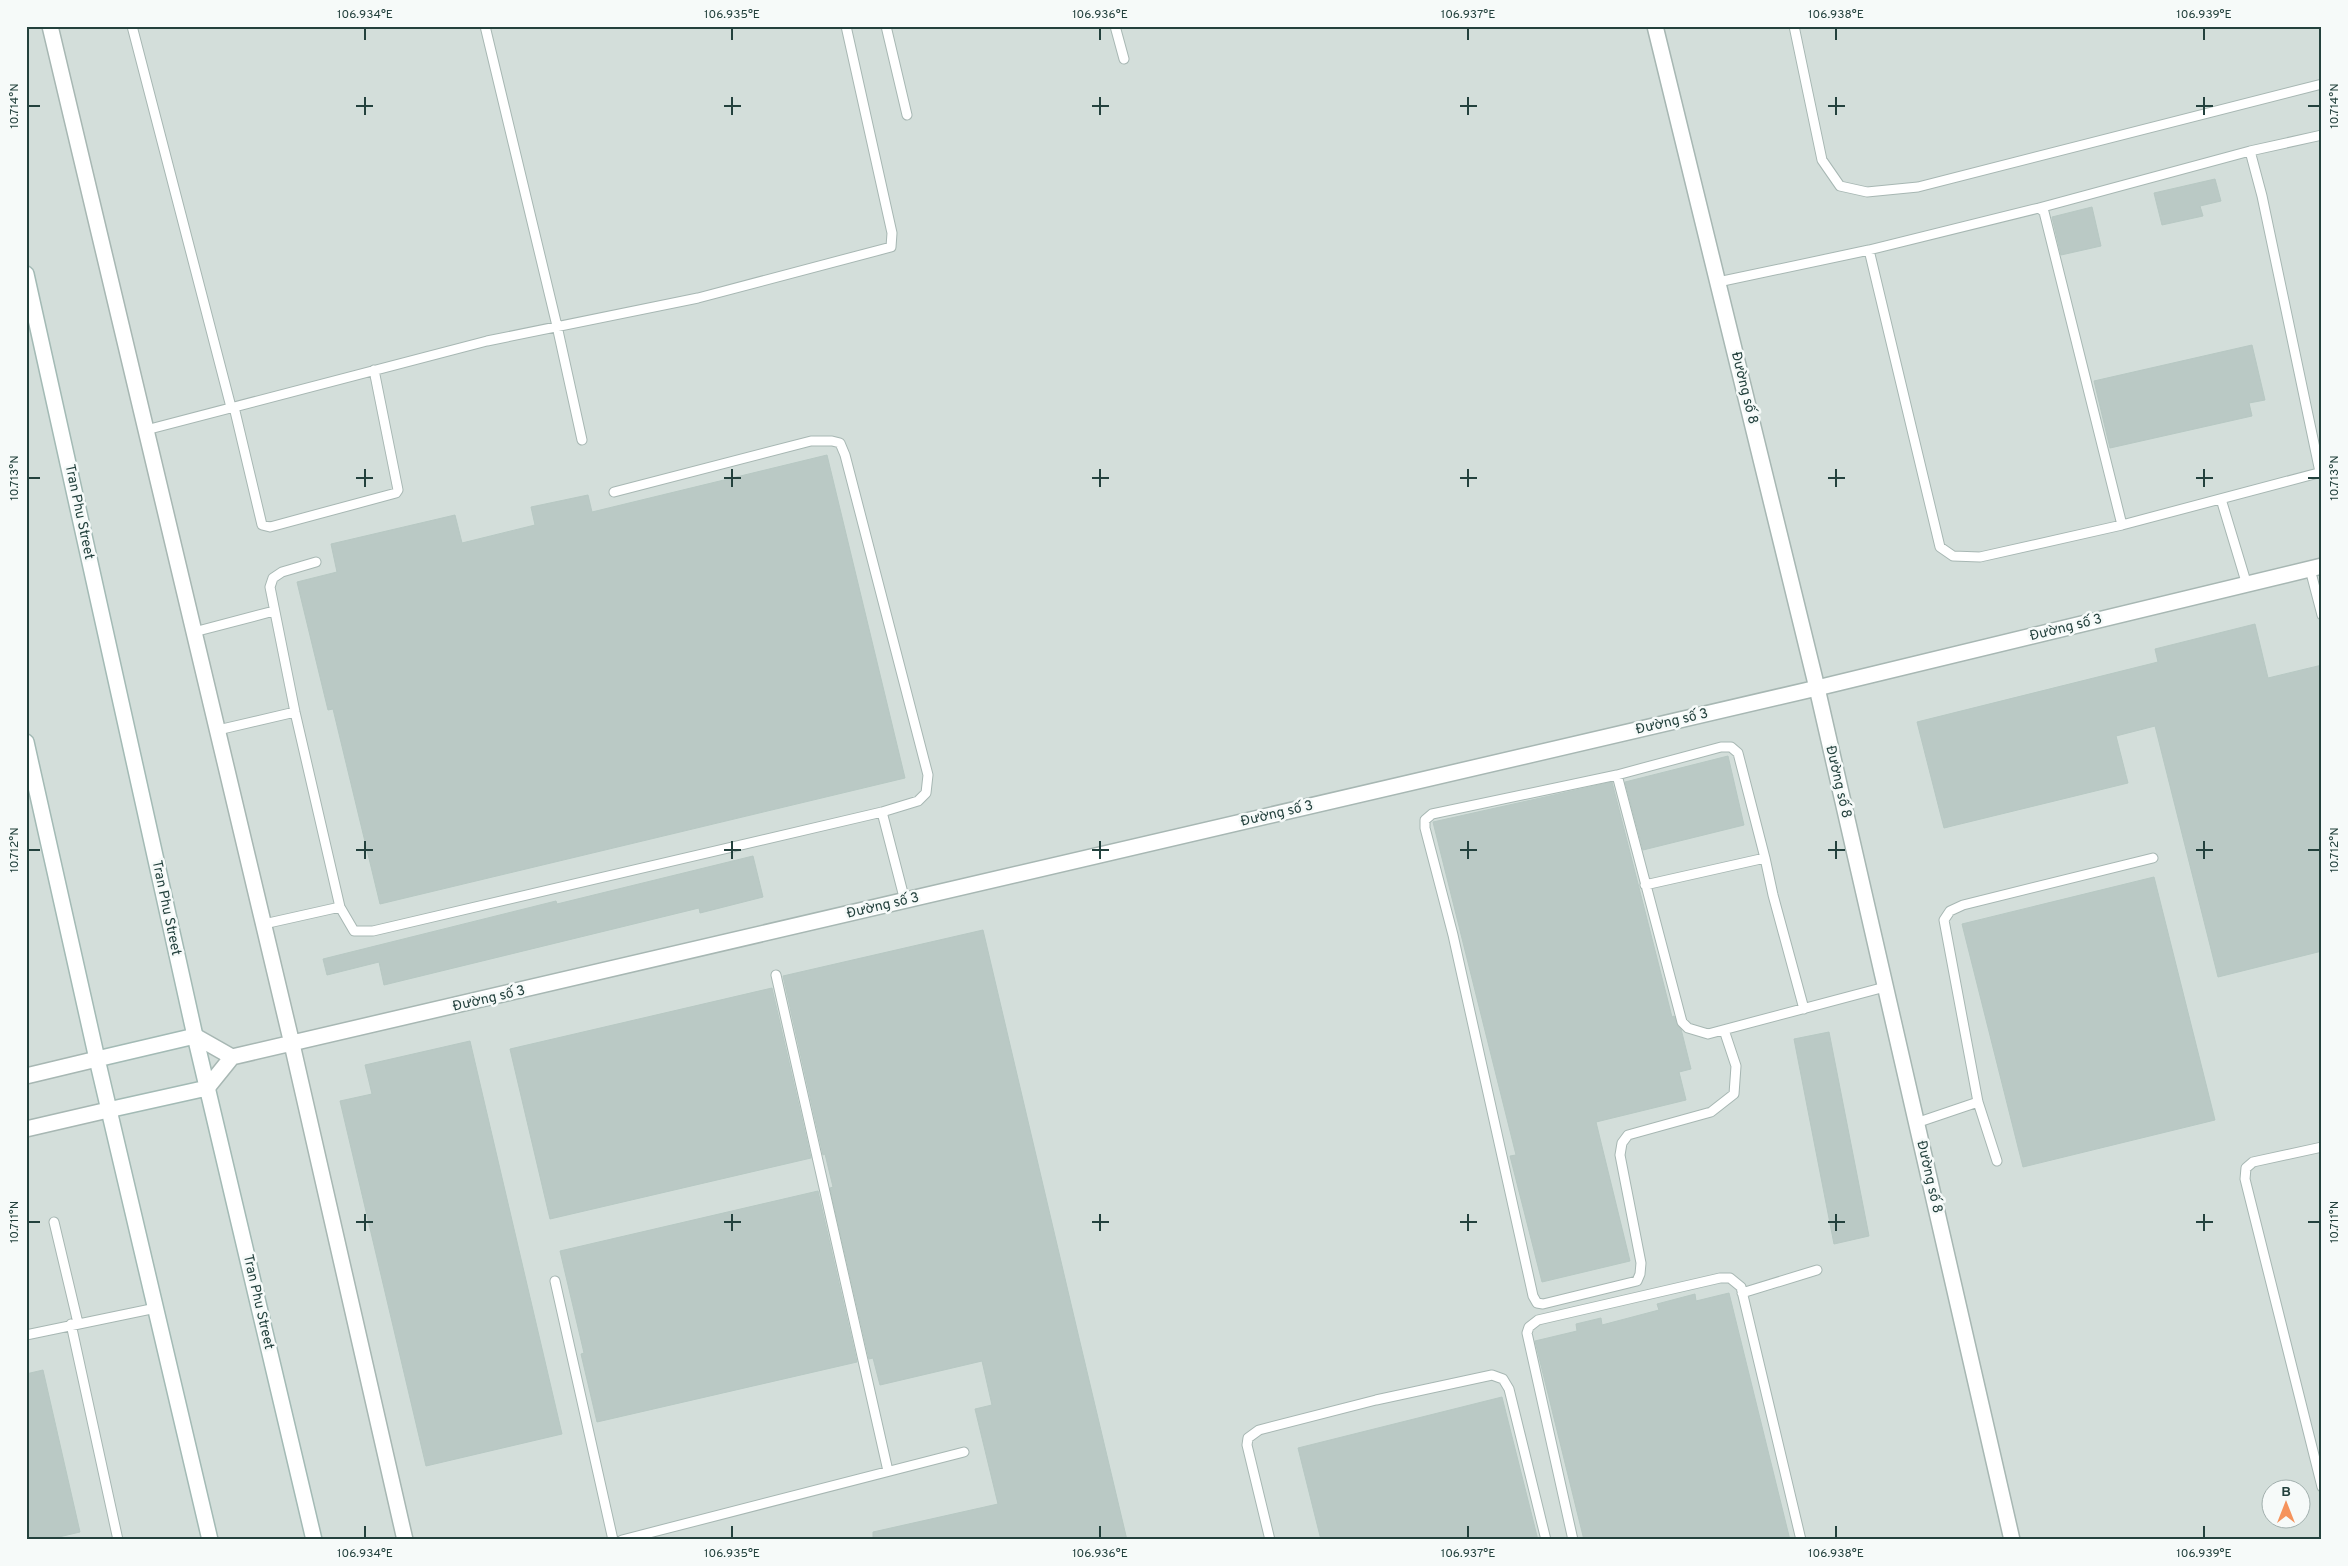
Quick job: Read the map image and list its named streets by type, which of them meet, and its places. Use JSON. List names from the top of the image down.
{
  "streets": {
    "street": ["Đường số 8", "Tran Phu Street", "Đường số 3"]
  },
  "crossings": [
    ["Đường số 8", "Đường số 3"]
  ],
  "north": "top",
  "coordinates": [
    "106.934°E",
    "106.935°E",
    "106.936°E",
    "106.937°E",
    "106.938°E",
    "106.939°E",
    "10.714°N",
    "10.713°N",
    "10.712°N",
    "10.711°N"
  ]
}
